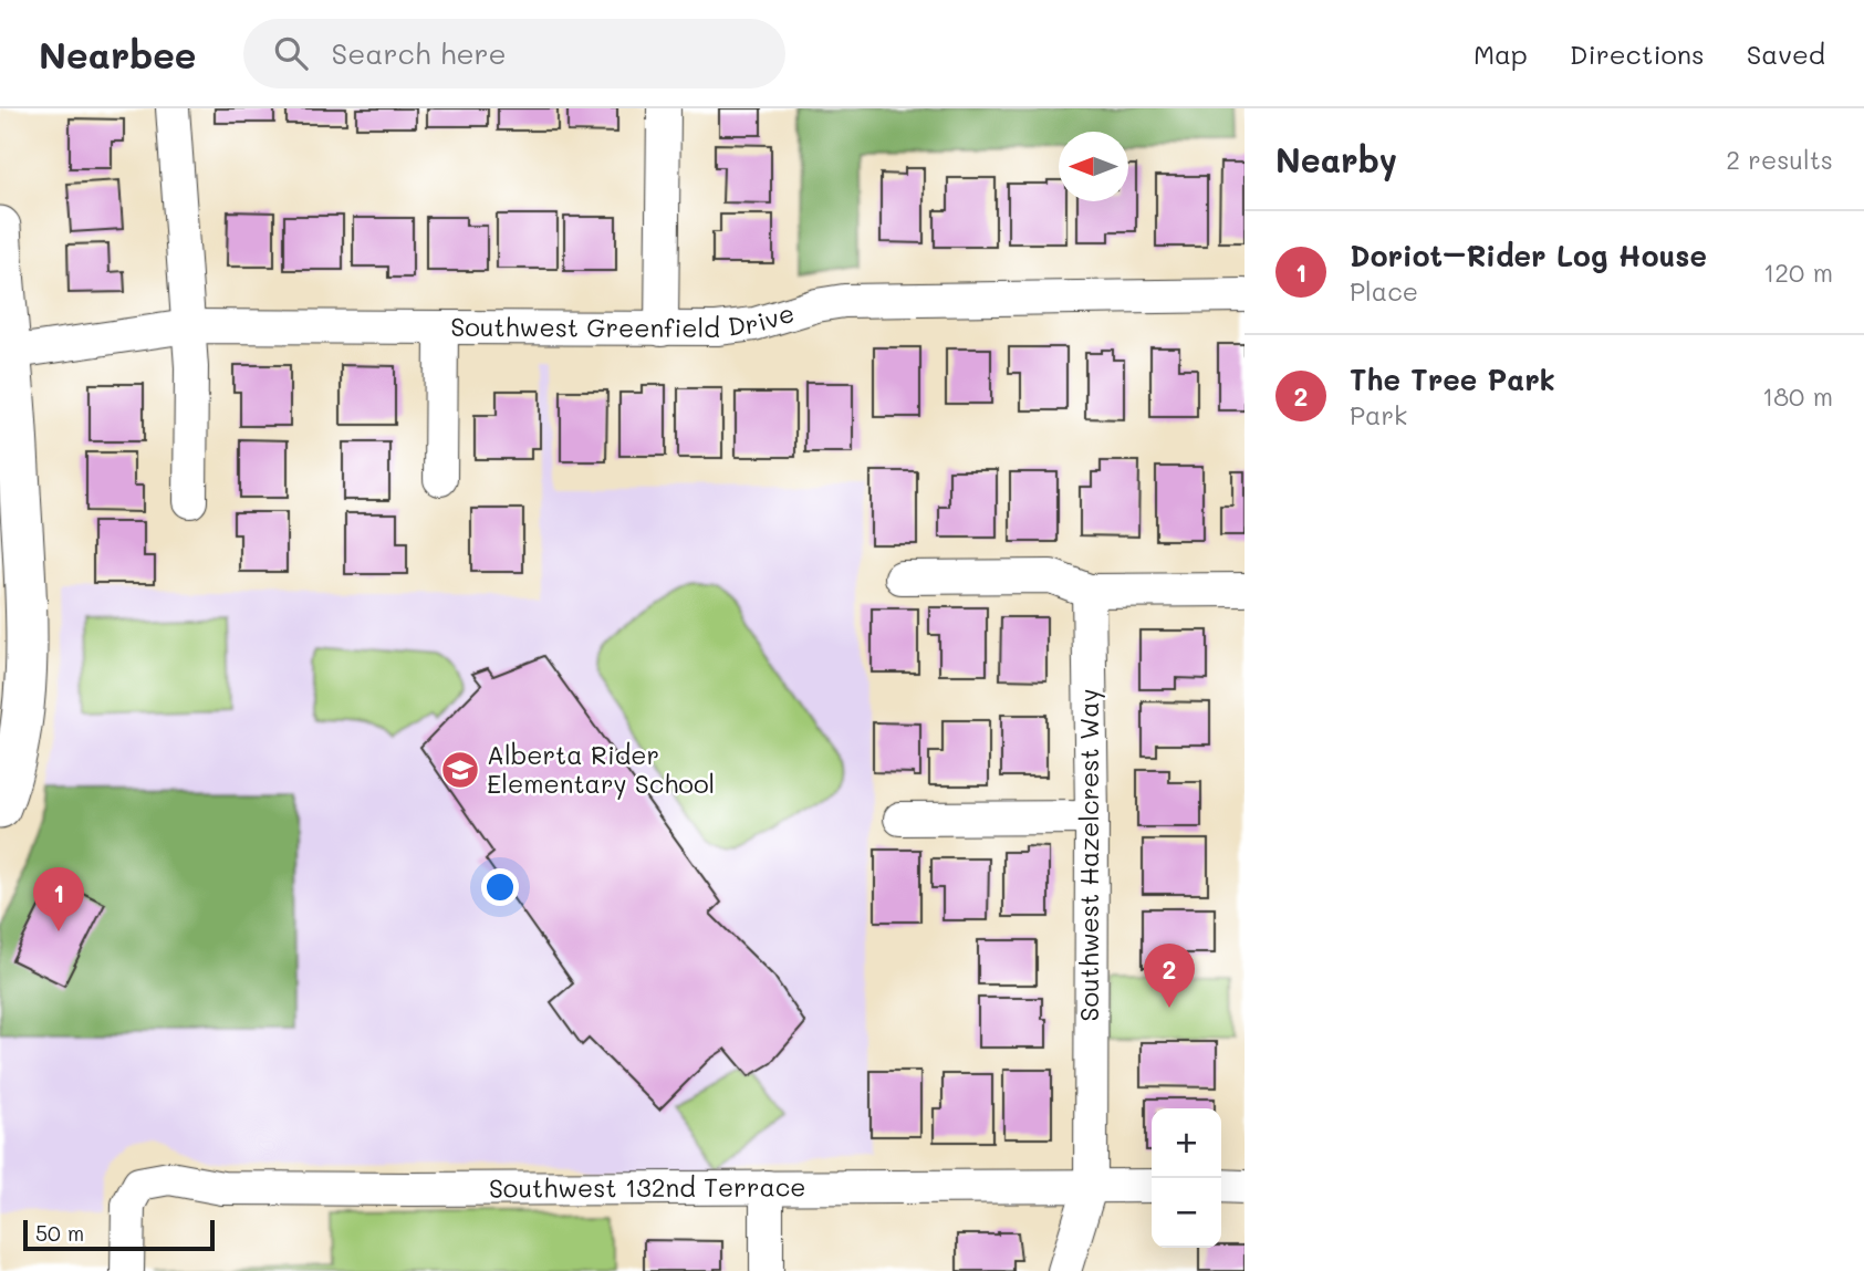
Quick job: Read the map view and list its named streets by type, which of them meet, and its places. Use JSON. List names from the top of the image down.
{
  "streets": {
    "street": ["Southwest Greenfield Drive", "Southwest Hazelcrest Way", "Southwest 132nd Terrace"]
  },
  "crossings": [
    ["Southwest Hazelcrest Way", "Southwest 132nd Terrace"]
  ],
  "places": {
    "school or university": ["Alberta Rider Elementary School"]
  },
  "scale_bar": "50 m",
  "north": "left",
  "page": {
    "header": "Nearbee",
    "search": "Search here",
    "nav": ["Map", "Directions", "Saved"],
    "heading": ["Nearby", "2 results"],
    "list": [
      {
        "mark": "1",
        "name": "Doriot–Rider Log House",
        "note": "Place",
        "value": "120 m"
      },
      {
        "mark": "2",
        "name": "The Tree Park",
        "note": "Park",
        "value": "180 m"
      }
    ],
    "pins": ["1", "2"],
    "map_buttons": ["+", "−"],
    "scale": "50 m"
  }
}
